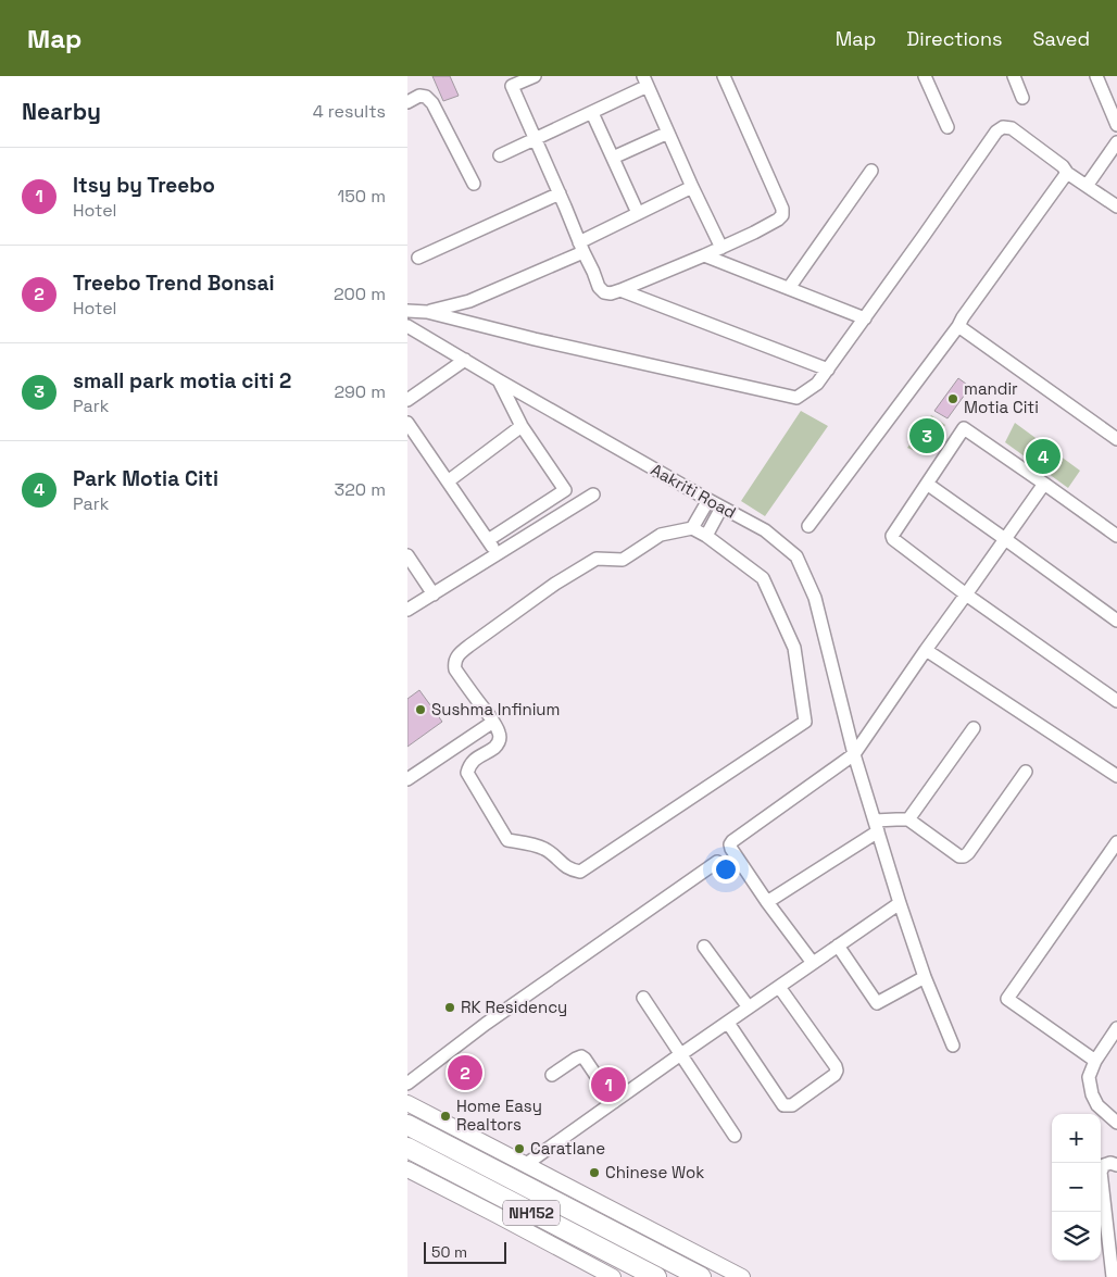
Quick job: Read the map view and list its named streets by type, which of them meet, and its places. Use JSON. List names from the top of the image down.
{
  "streets": {
    "highway": ["NH152"],
    "street": ["Aakriti Road"]
  },
  "places": [
    "mandir Motia Citi",
    "Sushma Infinium",
    "RK Residency",
    "Home Easy Realtors",
    "Caratlane",
    "Chinese Wok"
  ],
  "scale_bar": "50 m",
  "page": {
    "header": "Map",
    "nav": ["Map", "Directions", "Saved"],
    "heading": ["Nearby", "4 results"],
    "list": [
      {
        "mark": "1",
        "name": "Itsy by Treebo",
        "note": "Hotel",
        "value": "150 m"
      },
      {
        "mark": "2",
        "name": "Treebo Trend Bonsai",
        "note": "Hotel",
        "value": "200 m"
      },
      {
        "mark": "3",
        "name": "small park motia citi 2",
        "note": "Park",
        "value": "290 m"
      },
      {
        "mark": "4",
        "name": "Park Motia Citi",
        "note": "Park",
        "value": "320 m"
      }
    ],
    "pins": [
      "3",
      "4",
      "2",
      "1"
    ],
    "map_buttons": ["+", "−"],
    "scale": "50 m"
  }
}
